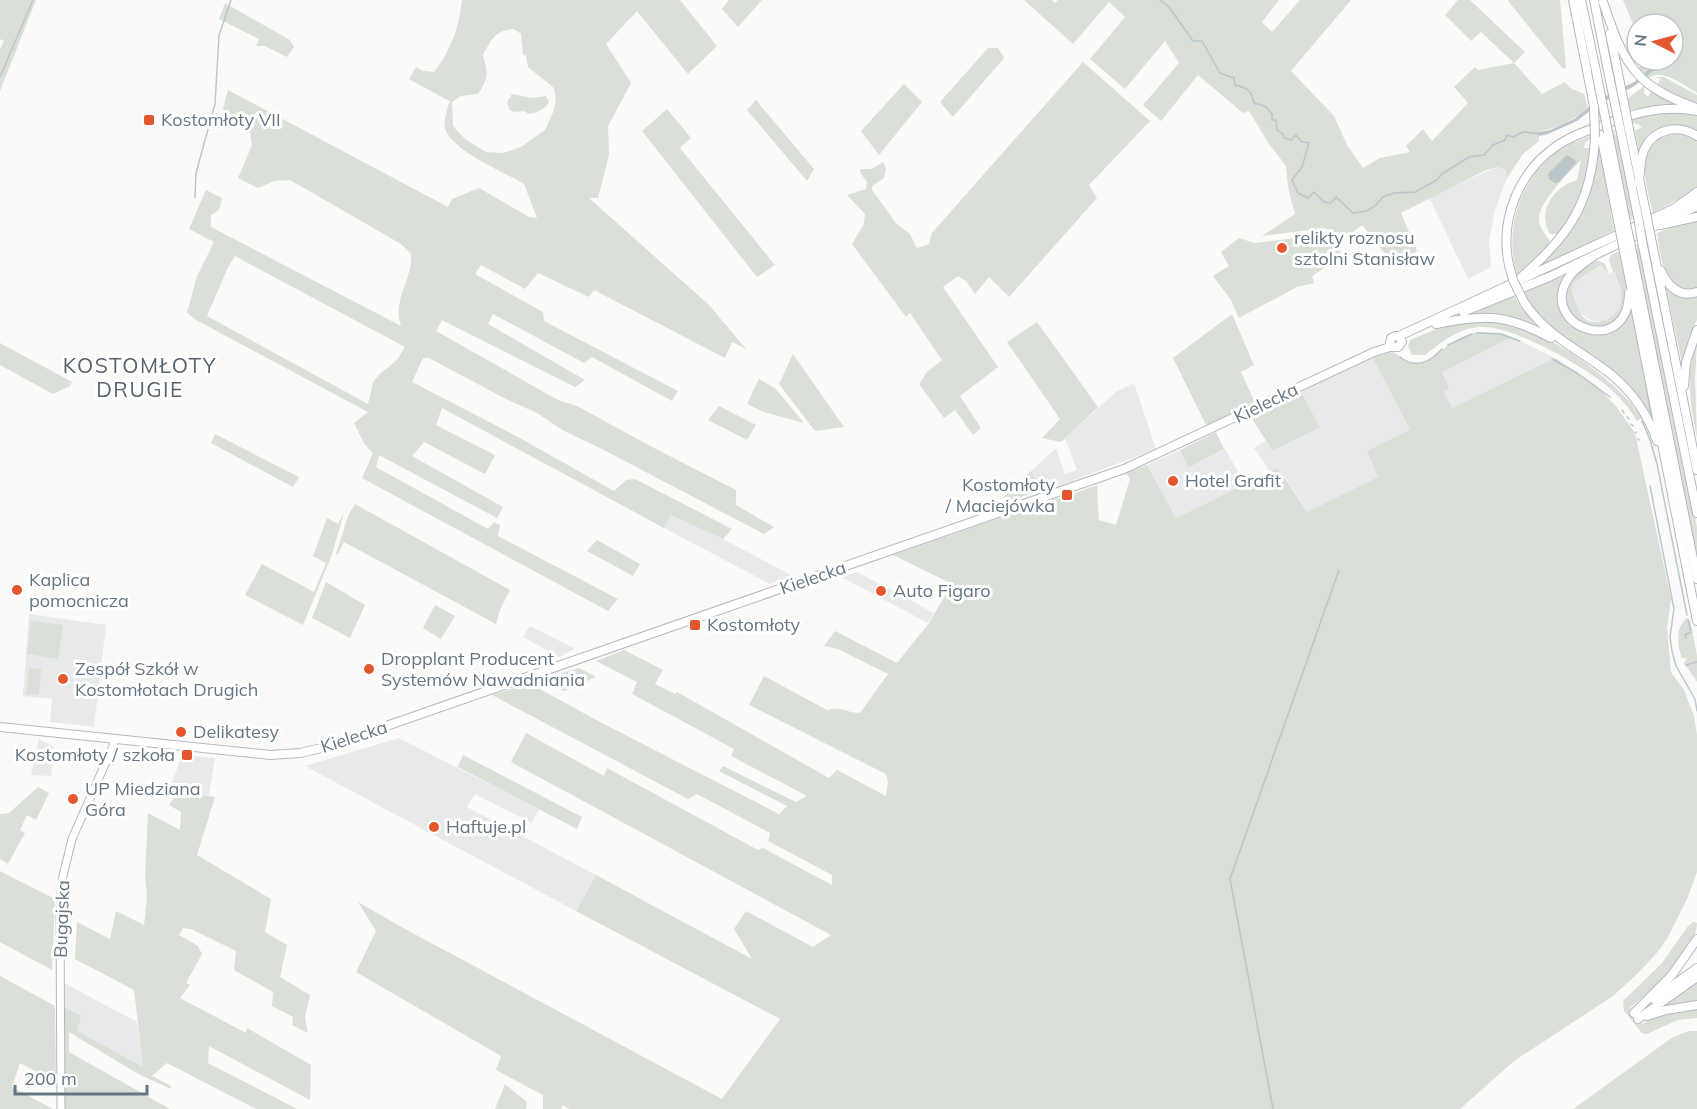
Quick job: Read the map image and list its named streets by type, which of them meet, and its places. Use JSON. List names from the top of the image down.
{
  "streets": {
    "main road": ["Kielecka", "Bugajska"]
  },
  "crossings": [
    ["Kielecka", "Bugajska"]
  ],
  "districts": ["KOSTOMŁOTY DRUGIE"],
  "places": {
    "transit": [
      "Kostomłoty VII",
      "Kostomłoty / Maciejówka",
      "Kostomłoty",
      "Kostomłoty / szkoła"
    ],
    "other": [
      "relikty roznosu sztolni Stanisław",
      "Hotel Grafit",
      "Kaplica pomocnicza",
      "Auto Figaro",
      "Dropplant Producent Systemów Nawadniania",
      "Zespół Szkół w Kostomłotach Drugich",
      "Delikatesy",
      "UP Miedziana Góra",
      "Haftuje.pl"
    ]
  },
  "scale_bar": "200 m",
  "north": "left"
}
